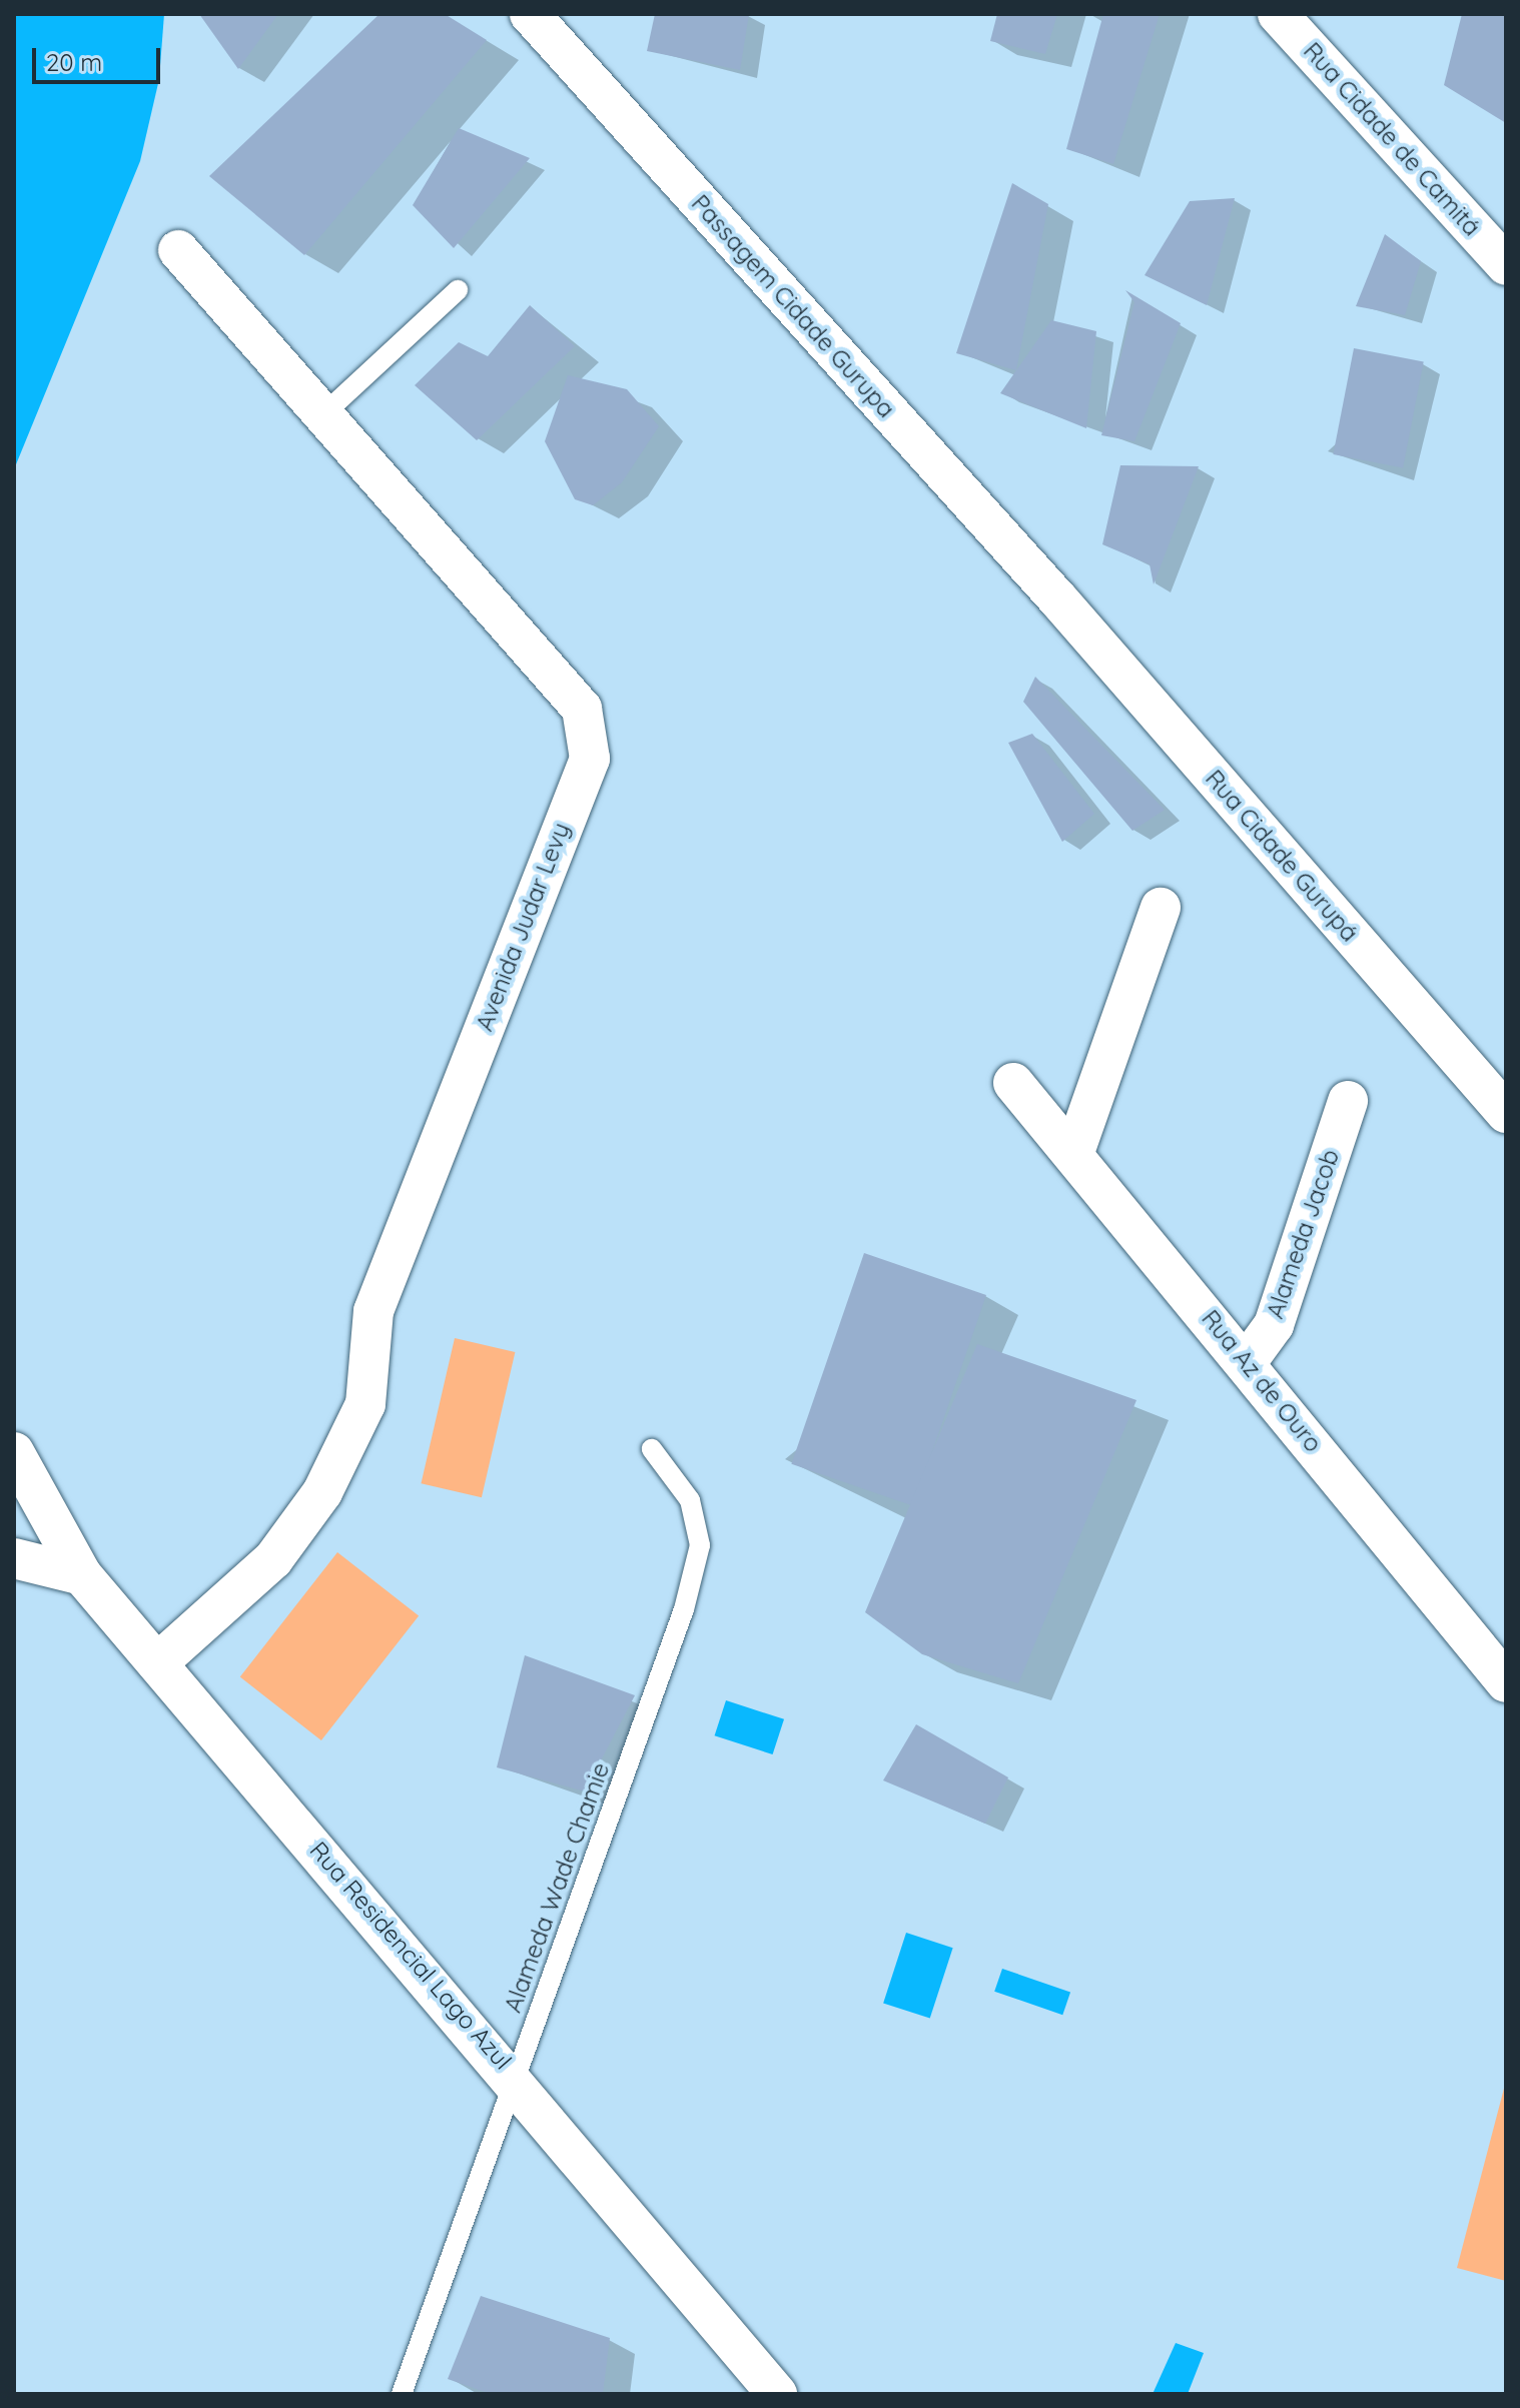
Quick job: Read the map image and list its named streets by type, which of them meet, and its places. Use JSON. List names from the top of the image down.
{
  "streets": {
    "street": [
      "Rua Cidade de Camitá",
      "Passagem Cidade Gurupa",
      "Rua Cidade Gurupá",
      "Avenida Judar Levy",
      "Alameda Jacob",
      "Rua Az de Ouro",
      "Rua Residencial Lago Azul"
    ],
    "lane": ["Alameda Wade Chamie"]
  },
  "crossings": [
    ["Passagem Cidade Gurupa", "Rua Cidade Gurupá"],
    ["Avenida Judar Levy", "Rua Residencial Lago Azul"],
    ["Alameda Jacob", "Rua Az de Ouro"],
    ["Alameda Wade Chamie", "Rua Residencial Lago Azul"]
  ],
  "scale_bar": "20 m"
}
